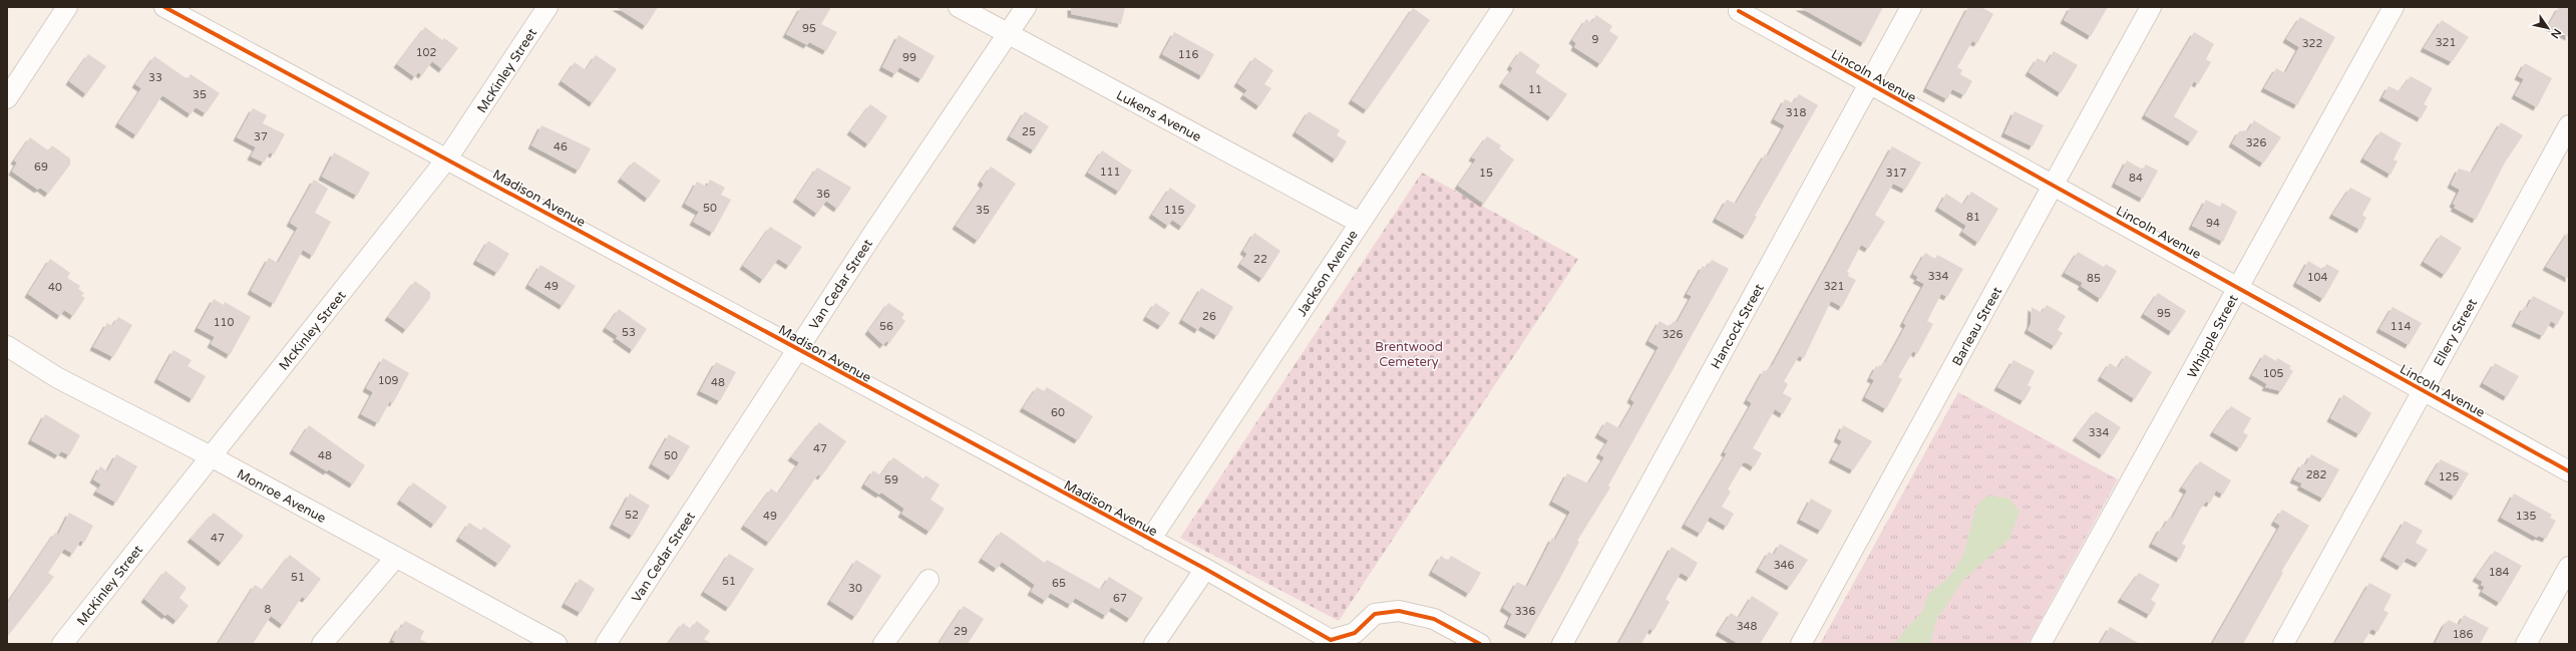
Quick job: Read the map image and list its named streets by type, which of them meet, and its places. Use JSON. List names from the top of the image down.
{
  "streets": {
    "street": [
      "McKinley Street",
      "Lincoln Avenue",
      "Lukens Avenue",
      "Madison Avenue",
      "Jackson Avenue",
      "Van Cedar Street",
      "Hancock Street",
      "Barleau Street",
      "Ellery Street",
      "Whipple Street",
      "Monroe Avenue"
    ]
  },
  "crossings": [
    ["McKinley Street", "Madison Avenue"],
    ["McKinley Street", "Monroe Avenue"],
    ["Lincoln Avenue", "Hancock Street"],
    ["Lincoln Avenue", "Barleau Street"],
    ["Lincoln Avenue", "Ellery Street"],
    ["Lincoln Avenue", "Whipple Street"],
    ["Lukens Avenue", "Jackson Avenue"],
    ["Lukens Avenue", "Van Cedar Street"],
    ["Madison Avenue", "Jackson Avenue"],
    ["Madison Avenue", "Van Cedar Street"]
  ],
  "parks": ["Brentwood Cemetery"],
  "house_numbers": [
    "95",
    "9",
    "321",
    "322",
    "102",
    "116",
    "99",
    "33",
    "11",
    "35",
    "318",
    "25",
    "37",
    "326",
    "46",
    "69",
    "111",
    "15",
    "317",
    "84",
    "36",
    "50",
    "35",
    "115",
    "81",
    "94",
    "22",
    "334",
    "104",
    "85",
    "49",
    "321",
    "40",
    "95",
    "26",
    "110",
    "56",
    "114",
    "53",
    "326",
    "105",
    "109",
    "48",
    "60",
    "334",
    "47",
    "48",
    "50",
    "282",
    "125",
    "59",
    "52",
    "49",
    "135",
    "47",
    "346",
    "184",
    "51",
    "51",
    "65",
    "30",
    "67",
    "8",
    "336",
    "348",
    "29",
    "186"
  ],
  "north": "bottom right"
}
